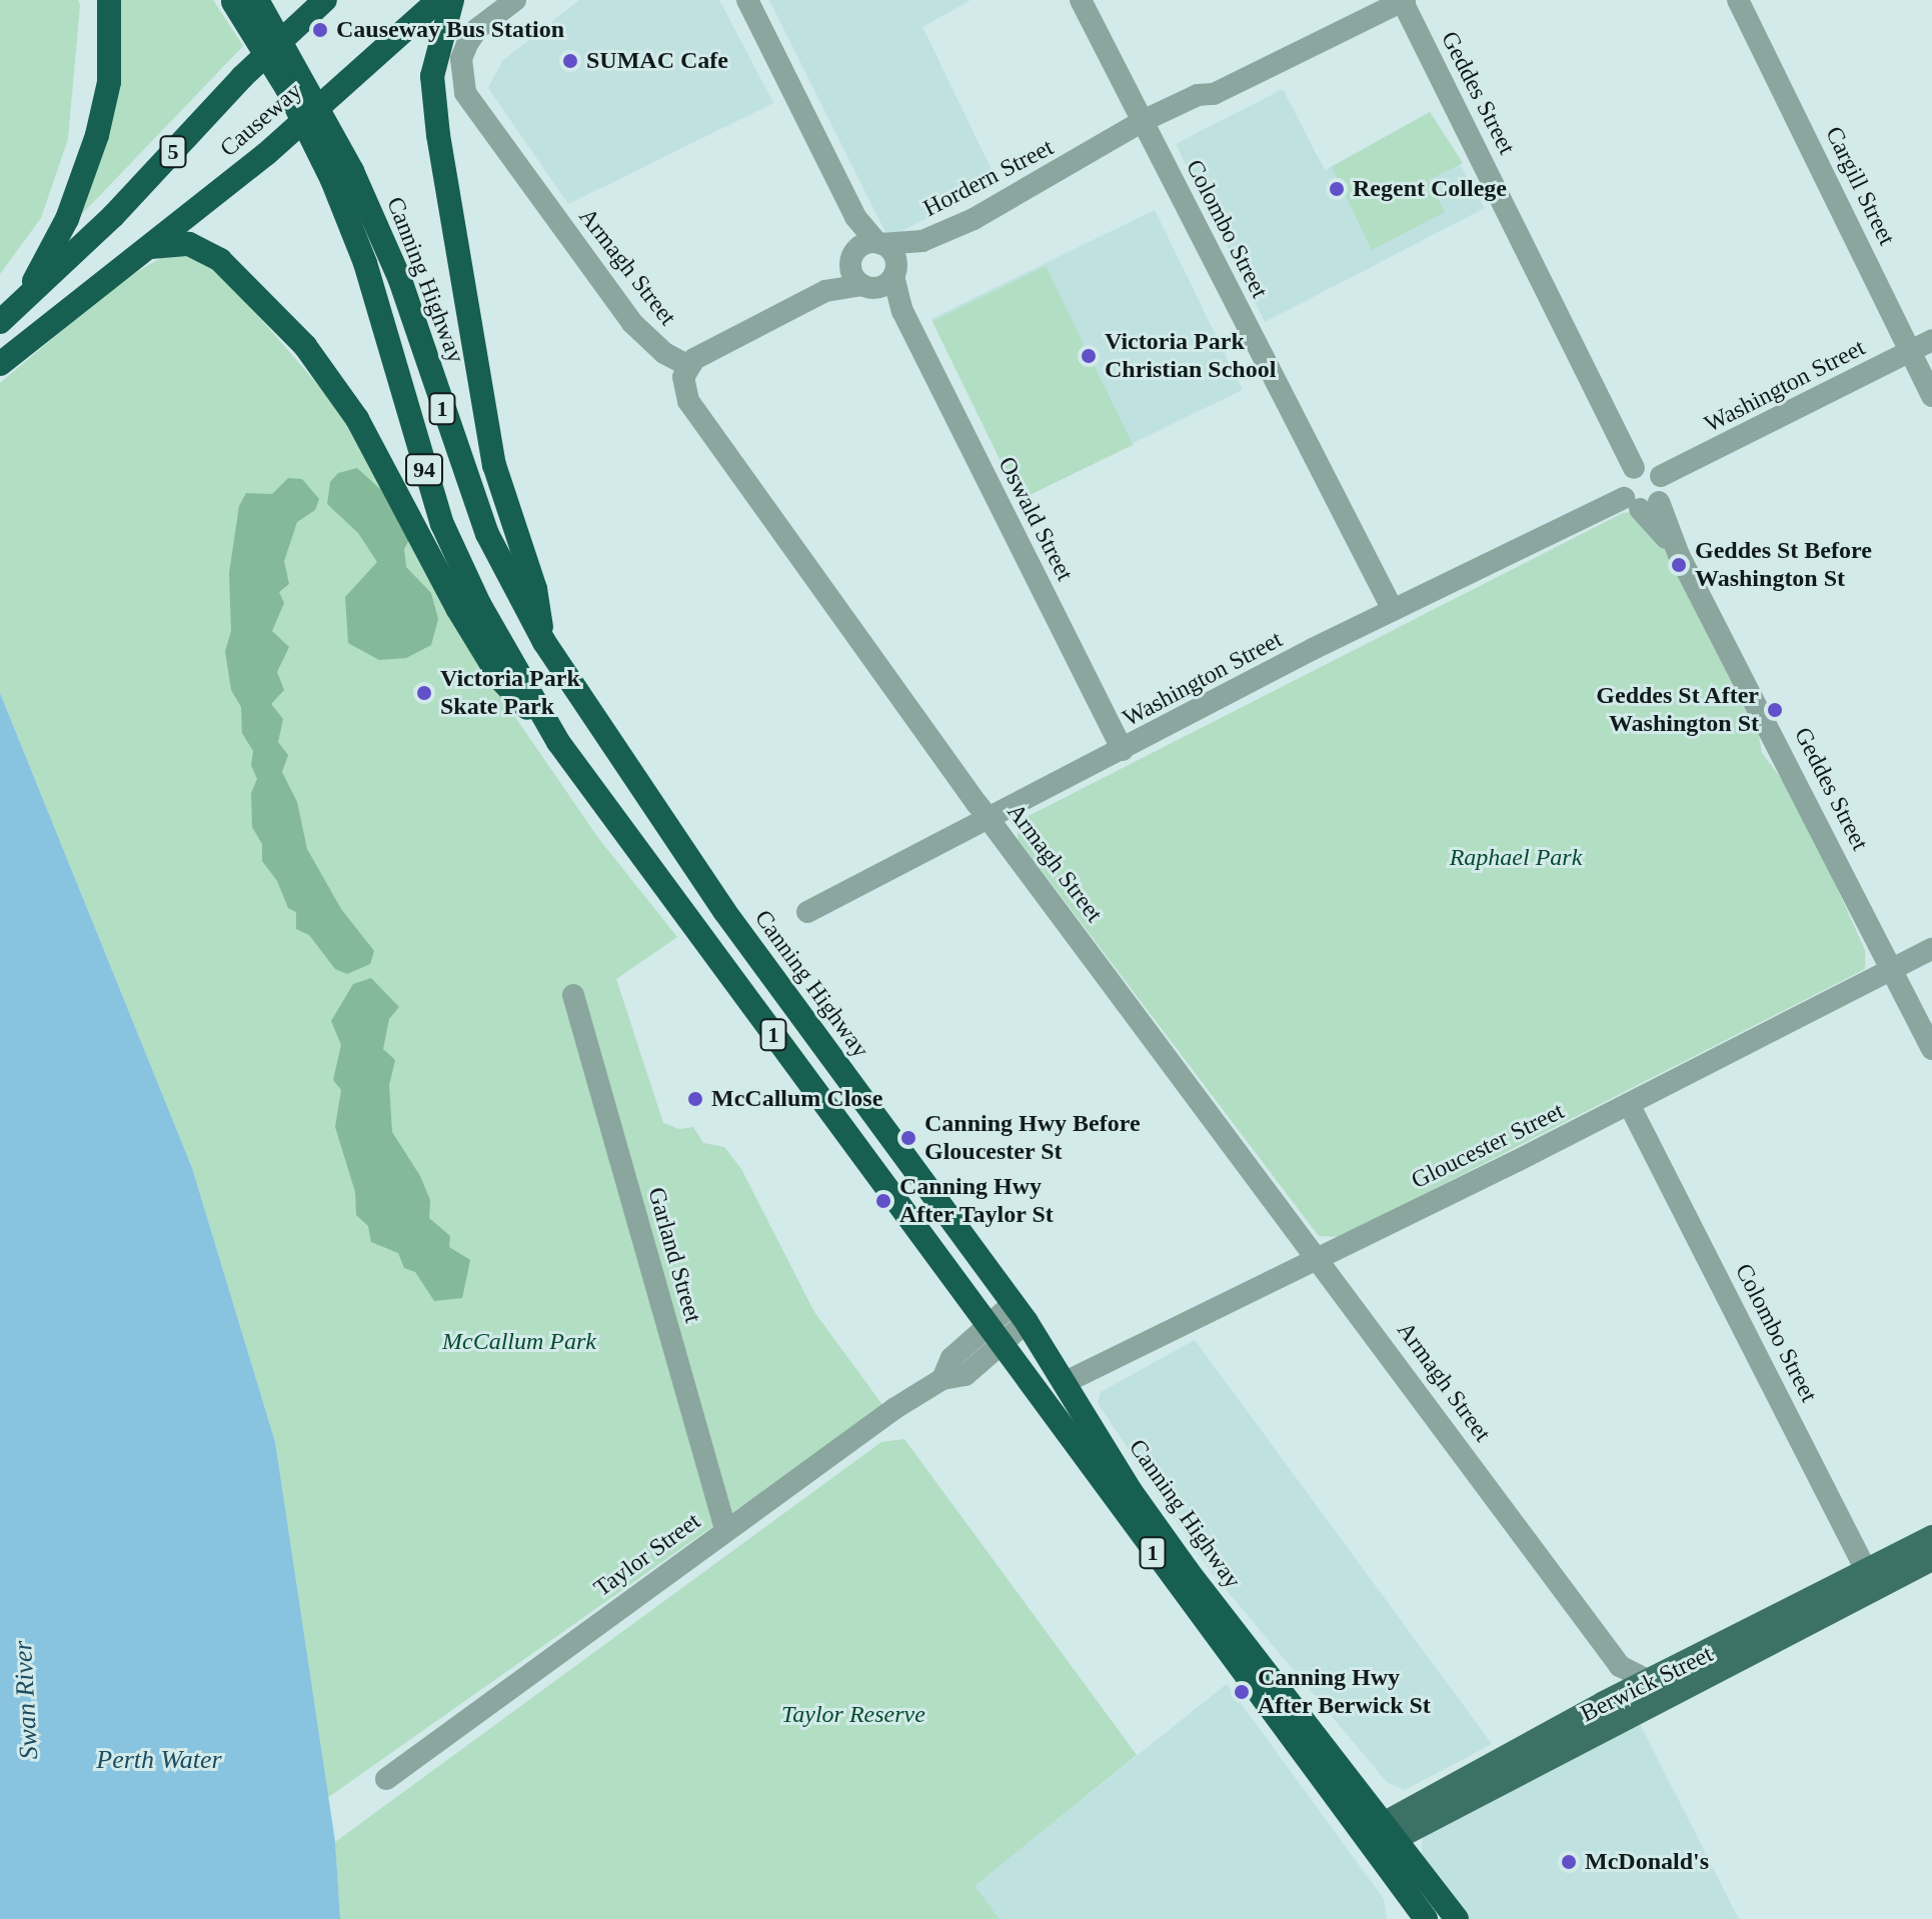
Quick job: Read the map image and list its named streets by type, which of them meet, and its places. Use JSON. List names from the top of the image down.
{
  "streets": {
    "highway": [
      "Causeway",
      "5",
      "Canning Highway",
      "1",
      "94"
    ],
    "main road": ["Berwick Street"],
    "street": [
      "Geddes Street",
      "Hordern Street",
      "Cargill Street",
      "Colombo Street",
      "Armagh Street",
      "Washington Street",
      "Oswald Street",
      "Gloucester Street",
      "Garland Street",
      "Taylor Street"
    ]
  },
  "crossings": [
    ["Geddes Street", "Hordern Street"],
    ["Geddes Street", "Washington Street"],
    ["Geddes Street", "Gloucester Street"],
    ["Hordern Street", "Colombo Street"],
    ["Hordern Street", "Oswald Street"],
    ["Cargill Street", "Washington Street"],
    ["Colombo Street", "Washington Street"],
    ["Colombo Street", "Gloucester Street"],
    ["Colombo Street", "Berwick Street"],
    ["Armagh Street", "Washington Street"],
    ["Armagh Street", "Gloucester Street"],
    ["Armagh Street", "Berwick Street"],
    ["Canning Highway", "94"],
    ["Canning Highway", "Gloucester Street"],
    ["Canning Highway", "Taylor Street"],
    ["Canning Highway", "Berwick Street"],
    ["Washington Street", "Oswald Street"],
    ["Garland Street", "Taylor Street"]
  ],
  "water": ["Swan River", "Perth Water"],
  "parks": ["Raphael Park", "McCallum Park", "Taylor Reserve"],
  "places": [
    "Causeway Bus Station",
    "SUMAC Cafe",
    "Regent College",
    "Victoria Park Christian School",
    "Geddes St Before Washington St",
    "Victoria Park Skate Park",
    "Geddes St After Washington St",
    "McCallum Close",
    "Canning Hwy Before Gloucester St",
    "Canning Hwy After Taylor St",
    "Canning Hwy After Berwick St",
    "McDonald's"
  ]
}
